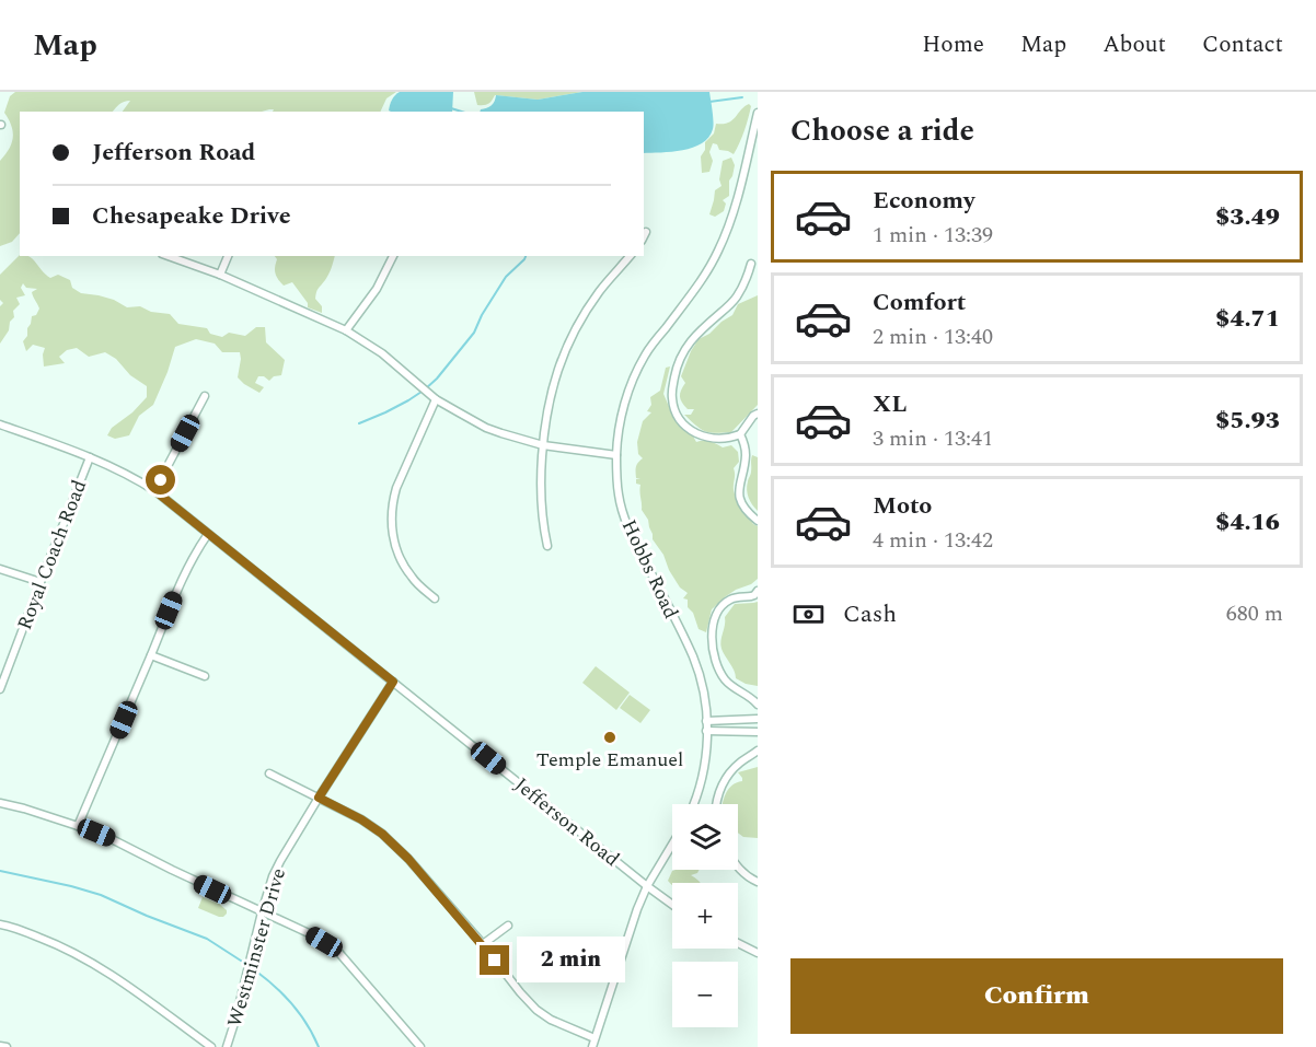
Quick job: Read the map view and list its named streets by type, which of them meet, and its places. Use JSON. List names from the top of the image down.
{
  "streets": {
    "street": [
      "Royal Coach Road",
      "Hobbs Road",
      "Jefferson Road",
      "Westminster Drive"
    ]
  },
  "crossings": [
    ["Royal Coach Road", "Jefferson Road"],
    ["Jefferson Road", "Westminster Drive"]
  ],
  "places": ["Temple Emanuel"],
  "page": {
    "header": "Map",
    "nav": [
      "Home",
      "Map",
      "About",
      "Contact"
    ],
    "heading": "Choose a ride",
    "banner": ["Jefferson Road", "Chesapeake Drive"],
    "list": [
      {
        "name": "Economy",
        "note": "1 min · 13:39",
        "value": "$3.49"
      },
      {
        "name": "Comfort",
        "note": "2 min · 13:40",
        "value": "$4.71"
      },
      {
        "name": "XL",
        "note": "3 min · 13:41",
        "value": "$5.93"
      },
      {
        "name": "Moto",
        "note": "4 min · 13:42",
        "value": "$4.16"
      }
    ],
    "pay": ["Cash", "680 m"],
    "map_buttons": ["+", "−"],
    "bubble": "2 min",
    "buttons": "Confirm"
  }
}
